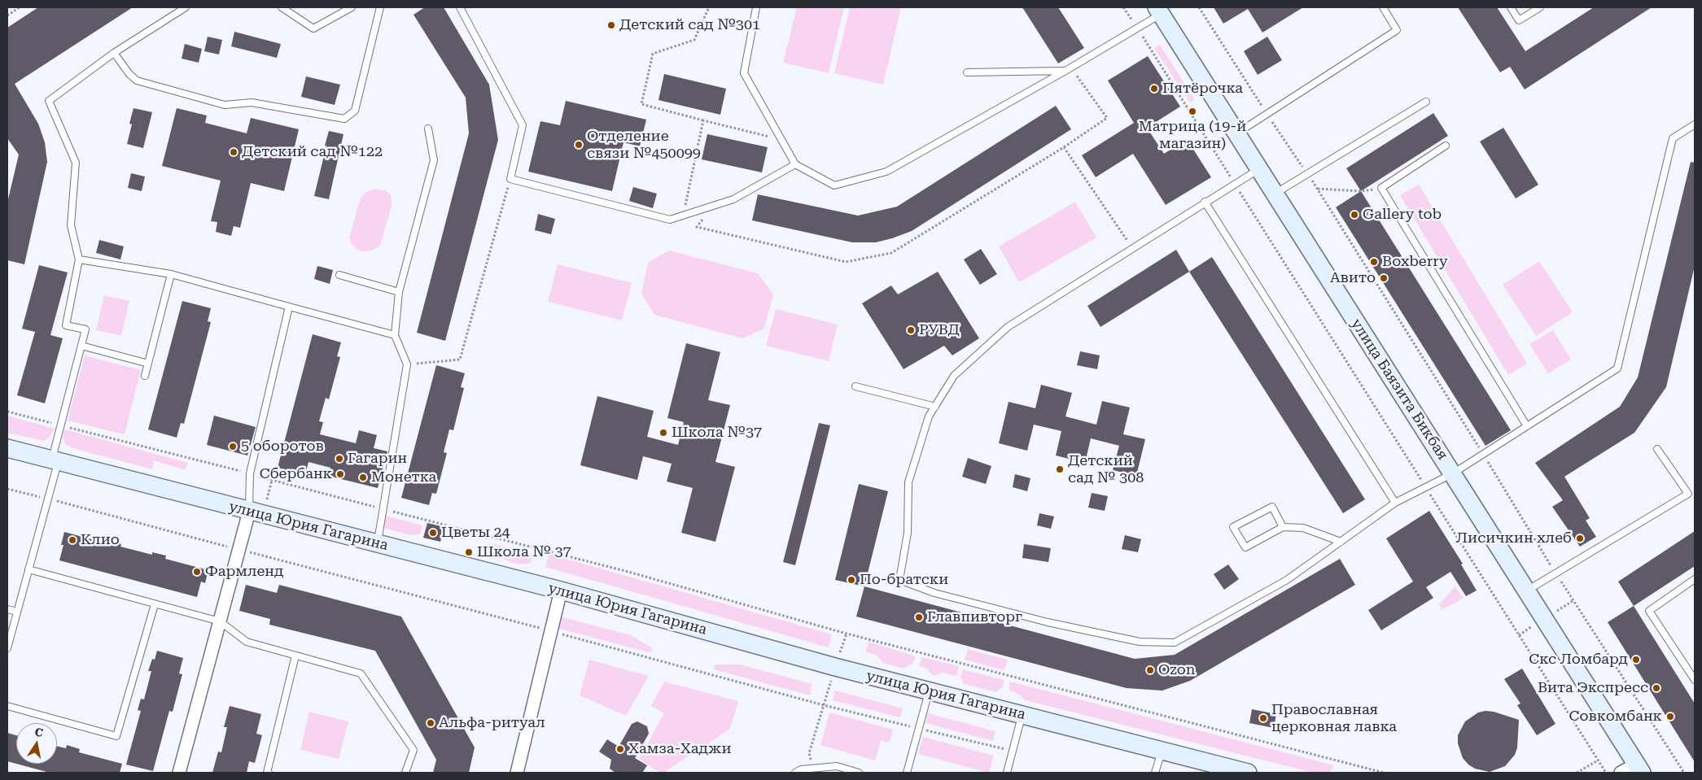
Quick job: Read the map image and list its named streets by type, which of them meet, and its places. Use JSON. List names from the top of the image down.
{
  "streets": {
    "main road": ["улица Баязита Бикбая", "улица Юрия Гагарина"]
  },
  "places": [
    "Детский сад №301",
    "Пятёрочка",
    "Матрица (19-й магазин)",
    "Отделение связи №450099",
    "Детский сад №122",
    "Gallery tob",
    "Boxberry",
    "Авито",
    "РУВД",
    "Школа №37",
    "5 оборотов",
    "Гагарин",
    "Детский сад № 308",
    "Сбербанк",
    "Монетка",
    "Цветы 24",
    "Лисичкин хлеб",
    "Клио",
    "Школа № 37",
    "Фармленд",
    "По-братски",
    "Главпивторг",
    "Скс Ломбард",
    "Ozon",
    "Вита Экспресс",
    "Совкомбанк",
    "Православная церковная лавка",
    "Альфа-ритуал",
    "Хамза-Хаджи"
  ],
  "north": "top"
}
